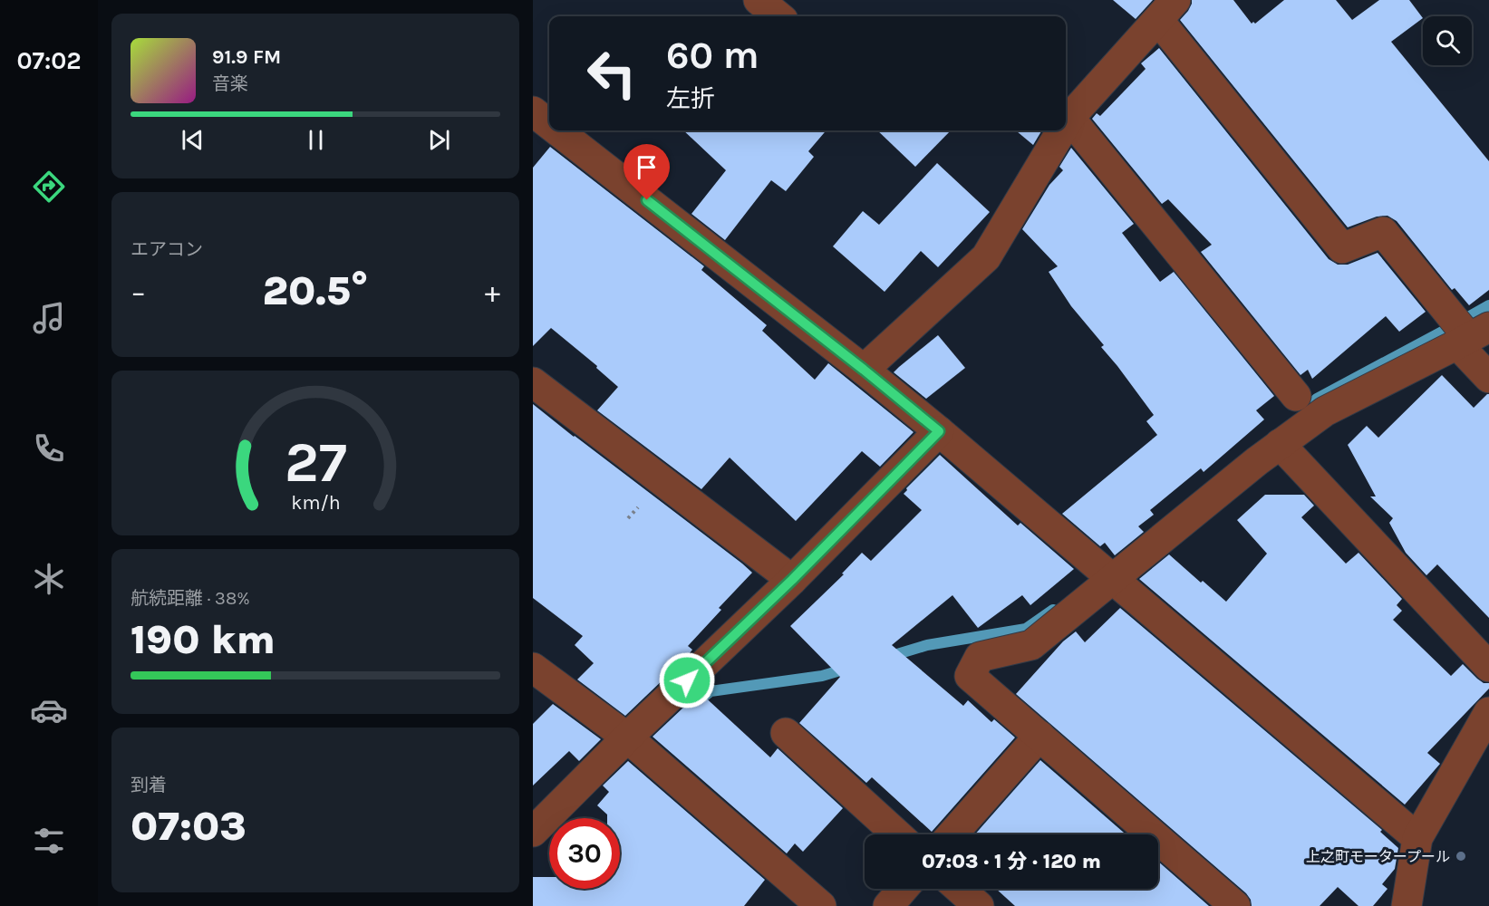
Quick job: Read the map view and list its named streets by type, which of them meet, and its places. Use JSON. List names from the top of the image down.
{
  "places": ["上之町モータープール"],
  "page": {
    "tabs": "07:02",
    "turn": ["60 m", "左折"],
    "song": ["91.9 FM", "音楽"],
    "tile": [
      "エアコン",
      ["航続距離 · 38%", "190 km"],
      ["到着", "07:03"]
    ],
    "heat": ["−", "20.5°", "+"],
    "limit": "30",
    "trip": "07:03 · 1 分 · 120 m",
    "gauge": ["27", "km/h"]
  }
}
